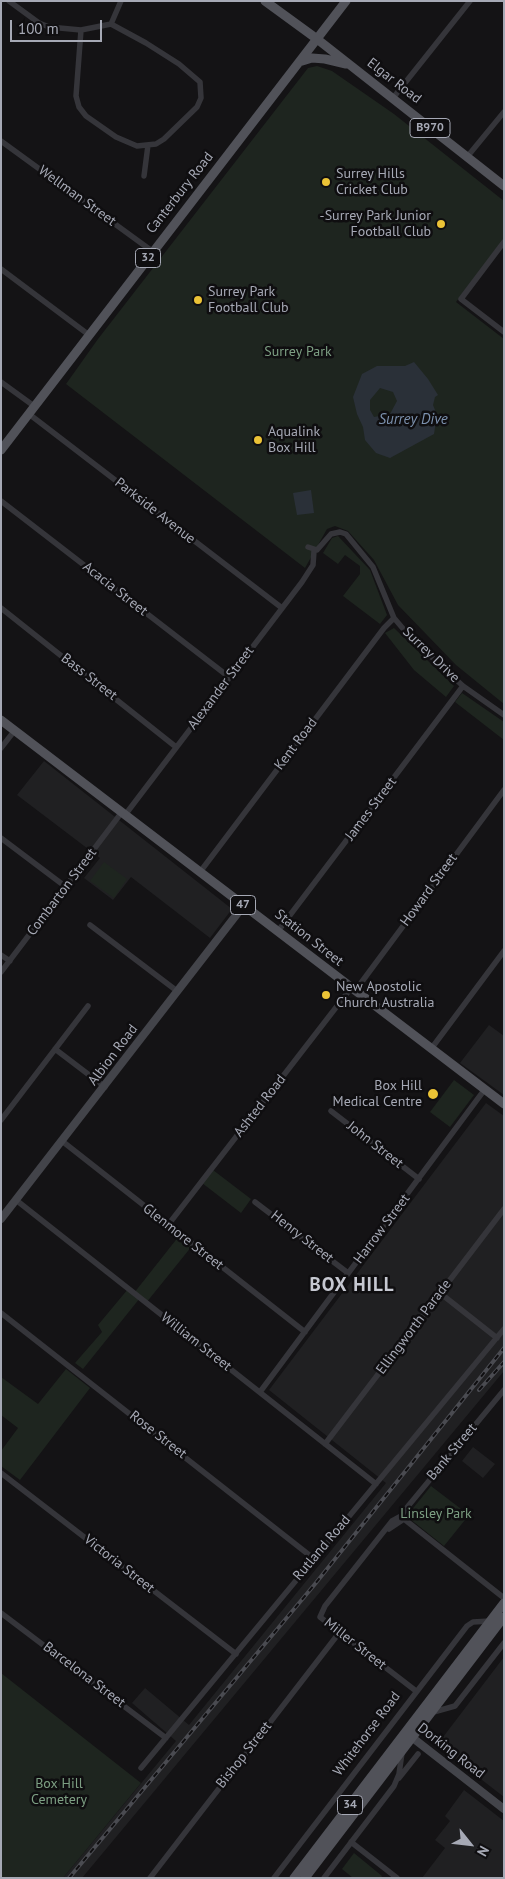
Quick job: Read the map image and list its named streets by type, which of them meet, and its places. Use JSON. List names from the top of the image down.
{
  "streets": {
    "main road": [
      "Elgar Road",
      "B970",
      "Canterbury Road",
      "32",
      "47",
      "Station Street",
      "Whitehorse Road",
      "34"
    ],
    "street": [
      "Wellman Street",
      "Parkside Avenue",
      "Acacia Street",
      "Surrey Drive",
      "Bass Street",
      "Alexander Street",
      "Kent Road",
      "James Street",
      "Howard Street",
      "Combarton Street",
      "Albion Road",
      "Ashted Road",
      "John Street",
      "Harrow Street",
      "Glenmore Street",
      "Henry Street",
      "Ellingworth Parade",
      "William Street",
      "Rose Street",
      "Bank Street",
      "Rutland Road",
      "Victoria Street",
      "Miller Street",
      "Barcelona Street",
      "Dorking Road",
      "Bishop Street"
    ]
  },
  "crossings": [
    ["Elgar Road", "Canterbury Road"],
    ["Canterbury Road", "Wellman Street"],
    ["Canterbury Road", "Parkside Avenue"],
    ["Parkside Avenue", "Alexander Street"],
    ["Acacia Street", "Alexander Street"],
    ["Surrey Drive", "Alexander Street"],
    ["Surrey Drive", "Kent Road"],
    ["Surrey Drive", "James Street"],
    ["Bass Street", "Alexander Street"],
    ["Alexander Street", "Combarton Street"],
    ["Alexander Street", "Station Street"],
    ["Kent Road", "Station Street"],
    ["James Street", "Station Street"],
    ["Howard Street", "Station Street"],
    ["Howard Street", "Ashted Road"],
    ["Combarton Street", "Station Street"],
    ["Station Street", "Albion Road"],
    ["Station Street", "Ashted Road"],
    ["Station Street", "Harrow Street"],
    ["Albion Road", "Glenmore Street"],
    ["Albion Road", "William Street"],
    ["Ashted Road", "Glenmore Street"],
    ["John Street", "Harrow Street"],
    ["Harrow Street", "Glenmore Street"],
    ["Harrow Street", "Henry Street"],
    ["Harrow Street", "William Street"],
    ["Ellingworth Parade", "William Street"],
    ["William Street", "Rutland Road"],
    ["Rose Street", "Rutland Road"],
    ["Bank Street", "Miller Street"],
    ["Rutland Road", "Victoria Street"],
    ["Rutland Road", "Barcelona Street"],
    ["Miller Street", "Whitehorse Road"],
    ["Miller Street", "Bishop Street"],
    ["Whitehorse Road", "Dorking Road"]
  ],
  "districts": ["BOX HILL"],
  "water": ["Surrey Dive"],
  "parks": ["Surrey Park", "Linsley Park", "Box Hill Cemetery"],
  "places": [
    "Surrey Hills Cricket Club",
    "-Surrey Park Junior Football Club",
    "Surrey Park Football Club",
    "Aqualink Box Hill",
    "New Apostolic Church Australia",
    "Box Hill Medical Centre"
  ],
  "scale_bar": "100 m",
  "north": "bottom right"
}
